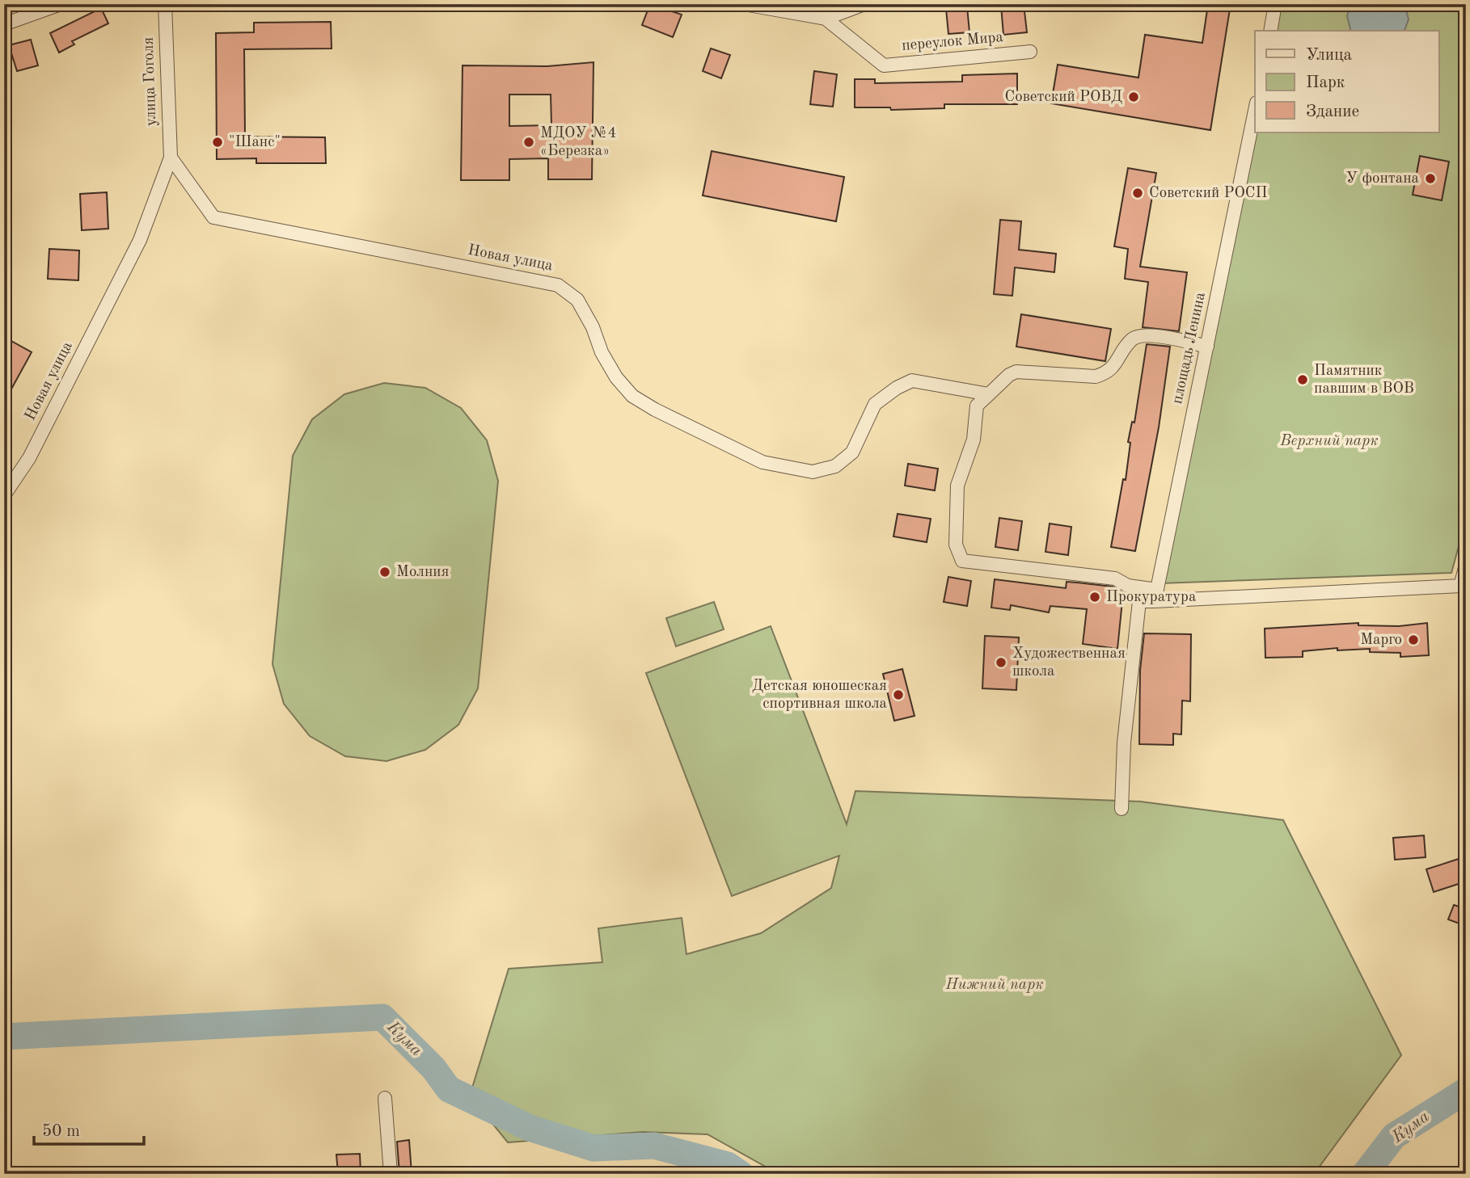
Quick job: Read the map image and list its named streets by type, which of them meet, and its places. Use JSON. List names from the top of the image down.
{
  "streets": {
    "street": [
      "переулок Мира",
      "улица Гоголя",
      "Новая улица",
      "площадь Ленина"
    ]
  },
  "crossings": [
    ["улица Гоголя", "Новая улица"]
  ],
  "water": ["Кума"],
  "parks": ["Верхний парк", "Нижний парк"],
  "places": [
    "Советский РОВД",
    "\"Шанс\"",
    "МДОУ №4 «Березка»",
    "У фонтана",
    "Советский РОСП",
    "Памятник павшим в ВОВ",
    "Молния",
    "Прокуратура",
    "Марго",
    "Художественная школа",
    "Детская юношеская спортивная школа"
  ],
  "legend": ["Улица", "Парк", "Здание"],
  "scale_bar": "50 m"
}
